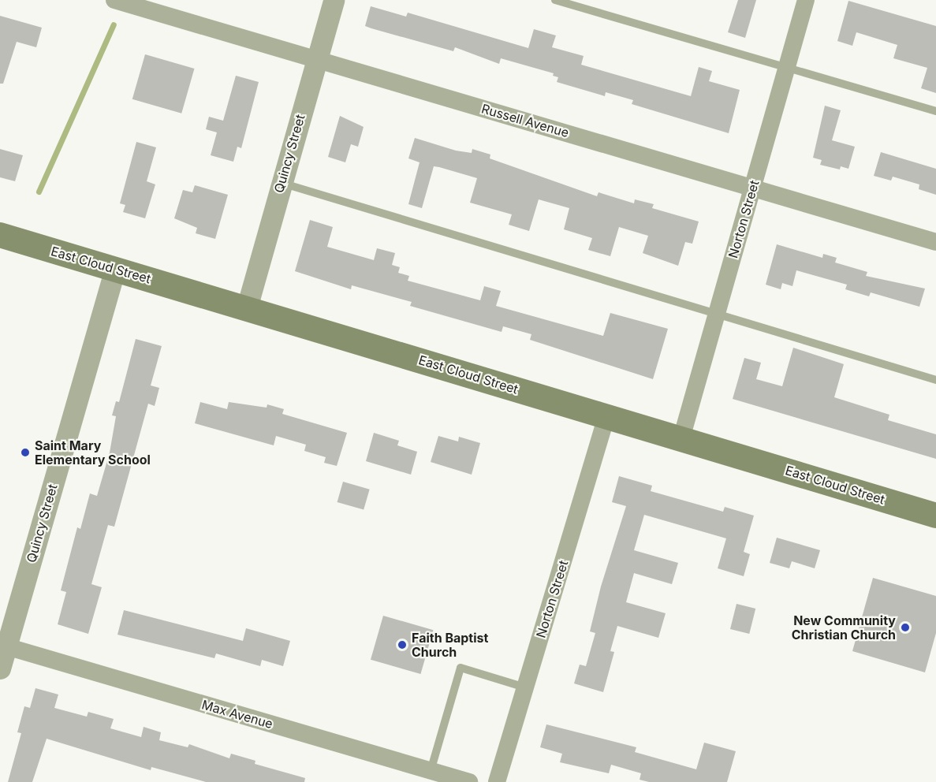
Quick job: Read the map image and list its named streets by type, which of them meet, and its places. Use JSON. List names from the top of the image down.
{
  "streets": {
    "main road": ["East Cloud Street"],
    "street": [
      "Russell Avenue",
      "Quincy Street",
      "Norton Street",
      "Max Avenue"
    ]
  },
  "crossings": [
    ["Russell Avenue", "Quincy Street"],
    ["Russell Avenue", "Norton Street"],
    ["Quincy Street", "East Cloud Street"],
    ["Quincy Street", "Max Avenue"],
    ["Norton Street", "East Cloud Street"]
  ],
  "places": ["Saint Mary Elementary School", "New Community Christian Church", "Faith Baptist Church"]
}
